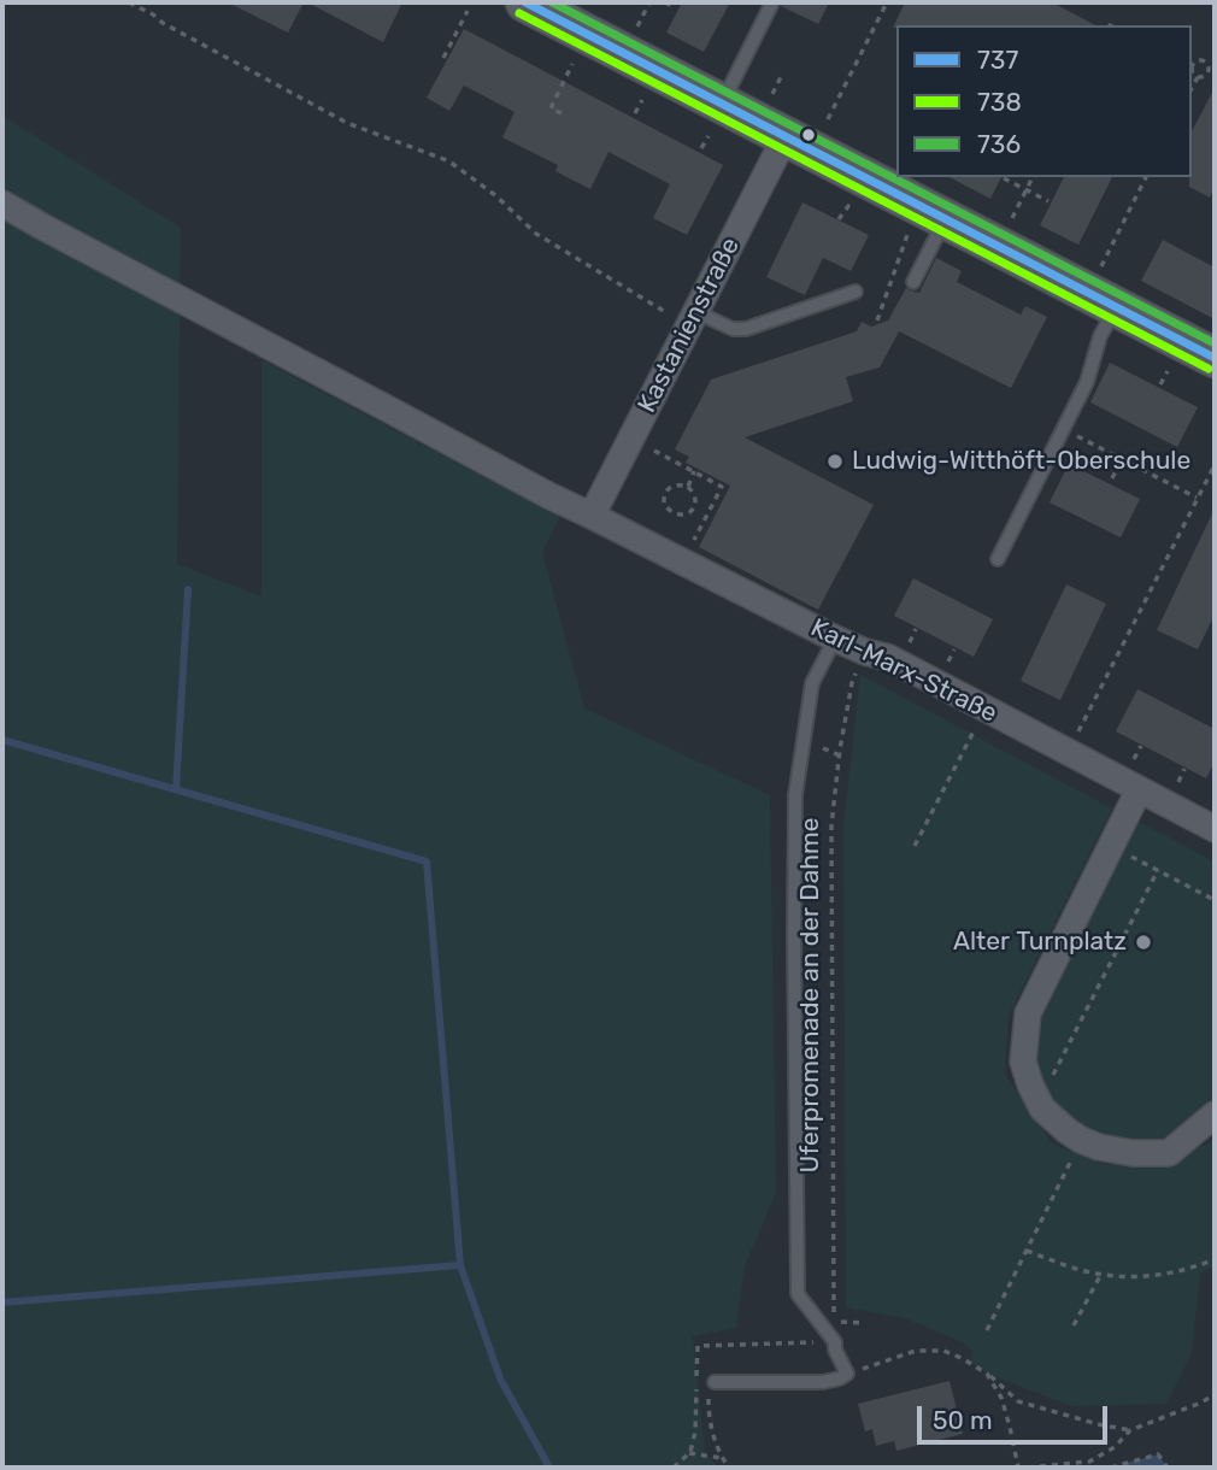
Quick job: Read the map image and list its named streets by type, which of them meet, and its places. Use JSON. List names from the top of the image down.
{
  "streets": {
    "street": ["Kastanienstraße", "Karl-Marx-Straße"],
    "lane": ["Uferpromenade an der Dahme"]
  },
  "crossings": [
    ["Kastanienstraße", "Karl-Marx-Straße"],
    ["Karl-Marx-Straße", "Uferpromenade an der Dahme"]
  ],
  "places": ["Ludwig-Witthöft-Oberschule", "Alter Turnplatz"],
  "lines": ["transit line 737", "transit line 736", "transit line 738"],
  "legend": ["737", "738", "736"],
  "scale_bar": "50 m"
}
